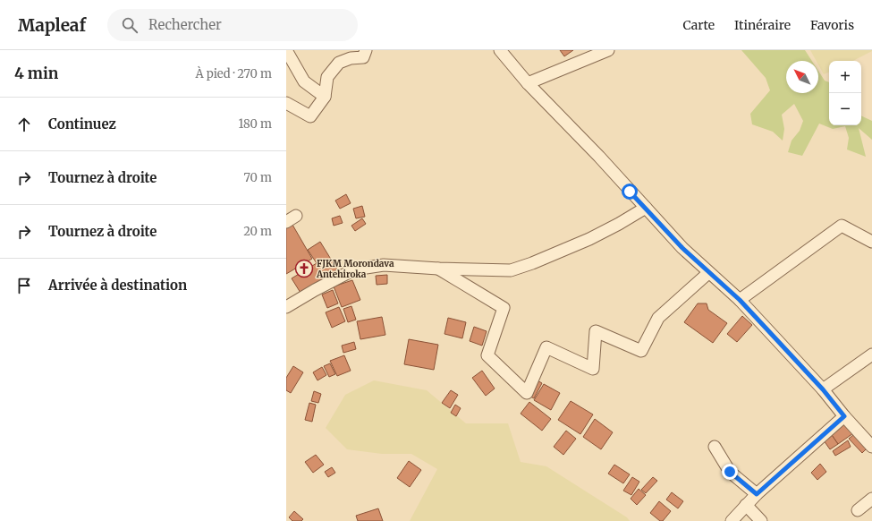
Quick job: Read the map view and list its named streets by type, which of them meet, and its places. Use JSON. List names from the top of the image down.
{
  "places": {
    "church": ["FJKM Morondava Antehiroka"]
  },
  "north": "top left",
  "page": {
    "header": "Mapleaf",
    "search": "Rechercher",
    "nav": ["Carte", "Itinéraire", "Favoris"],
    "heading": ["4 min", "À pied · 270 m"],
    "map_buttons": ["+", "−"],
    "list": [
      ["Continuez", "180 m"],
      ["Tournez à droite", "70 m"],
      ["Tournez à droite", "20 m"],
      "Arrivée à destination"
    ]
  }
}
